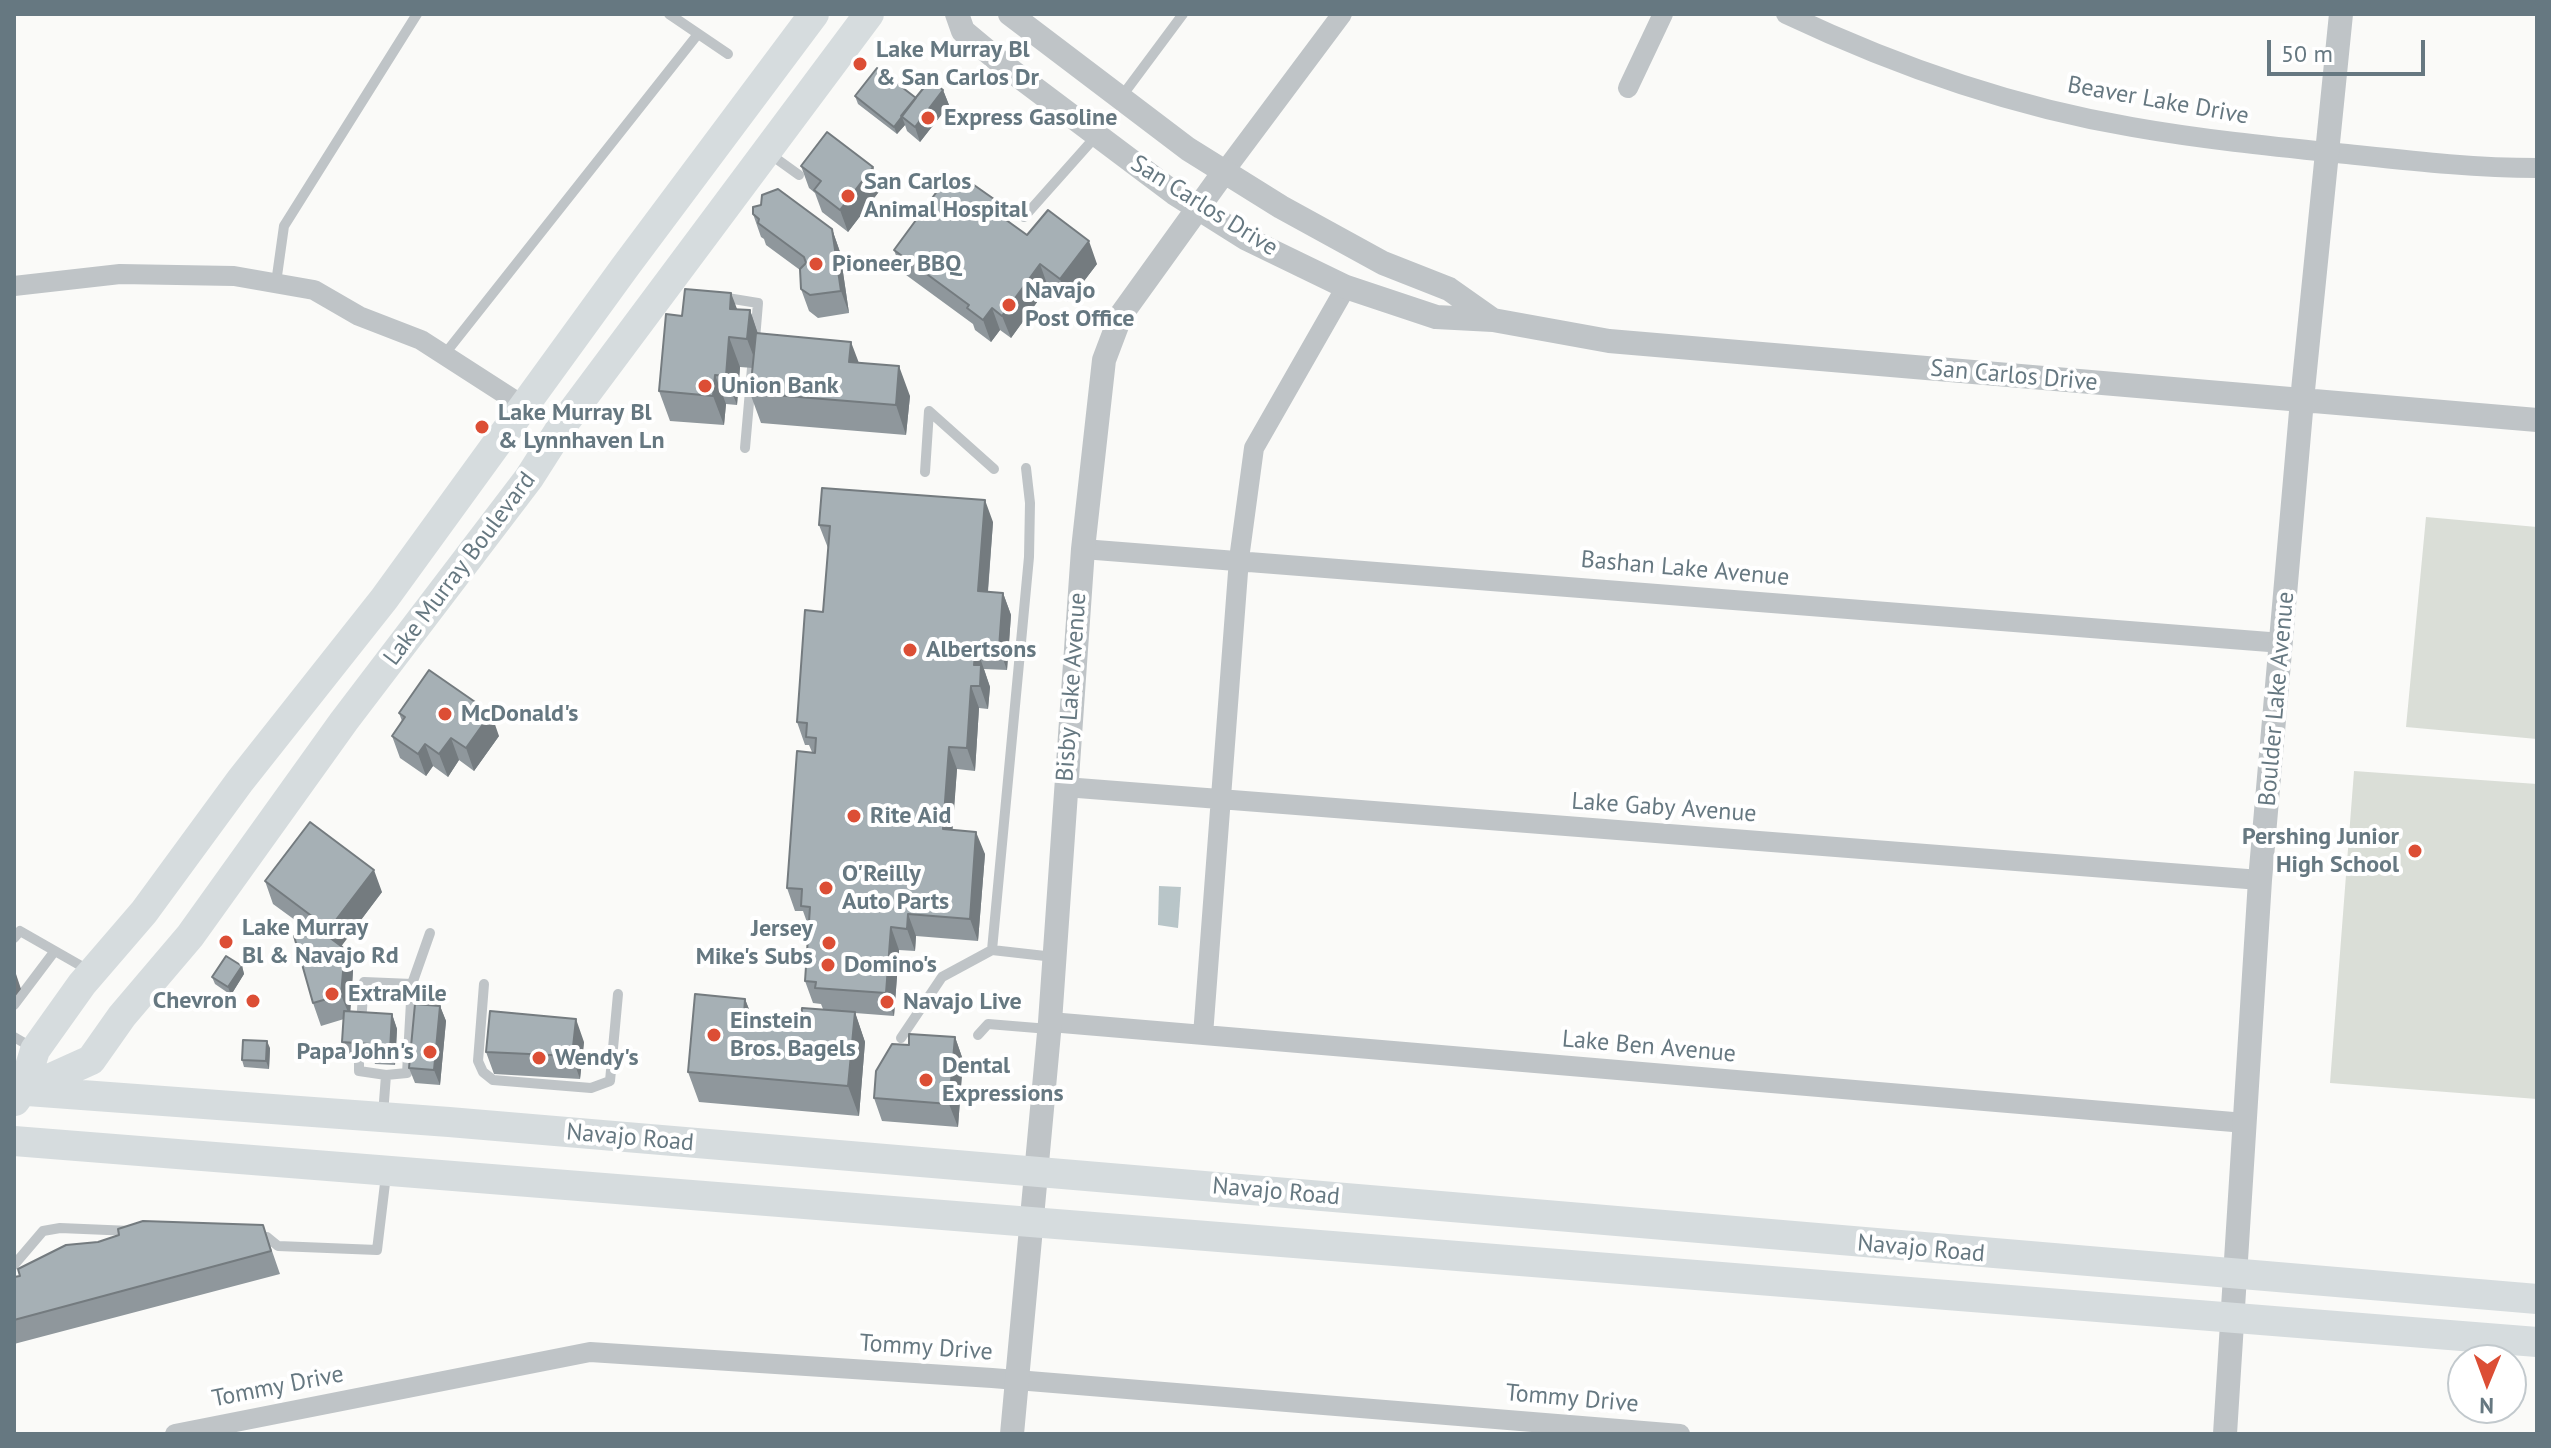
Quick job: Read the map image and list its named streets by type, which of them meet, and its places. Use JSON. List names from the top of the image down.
{
  "streets": {
    "main road": ["Lake Murray Boulevard", "Navajo Road"],
    "street": [
      "Beaver Lake Drive",
      "San Carlos Drive",
      "Bashan Lake Avenue",
      "Bisby Lake Avenue",
      "Boulder Lake Avenue",
      "Lake Gaby Avenue",
      "Lake Ben Avenue",
      "Tommy Drive"
    ]
  },
  "crossings": [
    ["Beaver Lake Drive", "Boulder Lake Avenue"],
    ["San Carlos Drive", "Bisby Lake Avenue"],
    ["San Carlos Drive", "Boulder Lake Avenue"],
    ["Lake Murray Boulevard", "Navajo Road"],
    ["Bashan Lake Avenue", "Bisby Lake Avenue"],
    ["Bashan Lake Avenue", "Boulder Lake Avenue"],
    ["Bisby Lake Avenue", "Lake Gaby Avenue"],
    ["Bisby Lake Avenue", "Lake Ben Avenue"],
    ["Bisby Lake Avenue", "Navajo Road"],
    ["Bisby Lake Avenue", "Tommy Drive"],
    ["Boulder Lake Avenue", "Lake Gaby Avenue"],
    ["Boulder Lake Avenue", "Lake Ben Avenue"],
    ["Boulder Lake Avenue", "Navajo Road"]
  ],
  "places": [
    "Lake Murray Bl & San Carlos Dr",
    "Express Gasoline",
    "San Carlos Animal Hospital",
    "Pioneer BBQ",
    "Navajo Post Office",
    "Union Bank",
    "Lake Murray Bl & Lynnhaven Ln",
    "Albertsons",
    "McDonald's",
    "Rite Aid",
    "Pershing Junior High School",
    "O'Reilly Auto Parts",
    "Lake Murray Bl & Navajo Rd",
    "Jersey Mike's Subs",
    "Domino's",
    "ExtraMile",
    "Chevron",
    "Navajo Live",
    "Einstein Bros. Bagels",
    "Papa John's",
    "Wendy's",
    "Dental Expressions"
  ],
  "scale_bar": "50 m",
  "north": "bottom"
}
